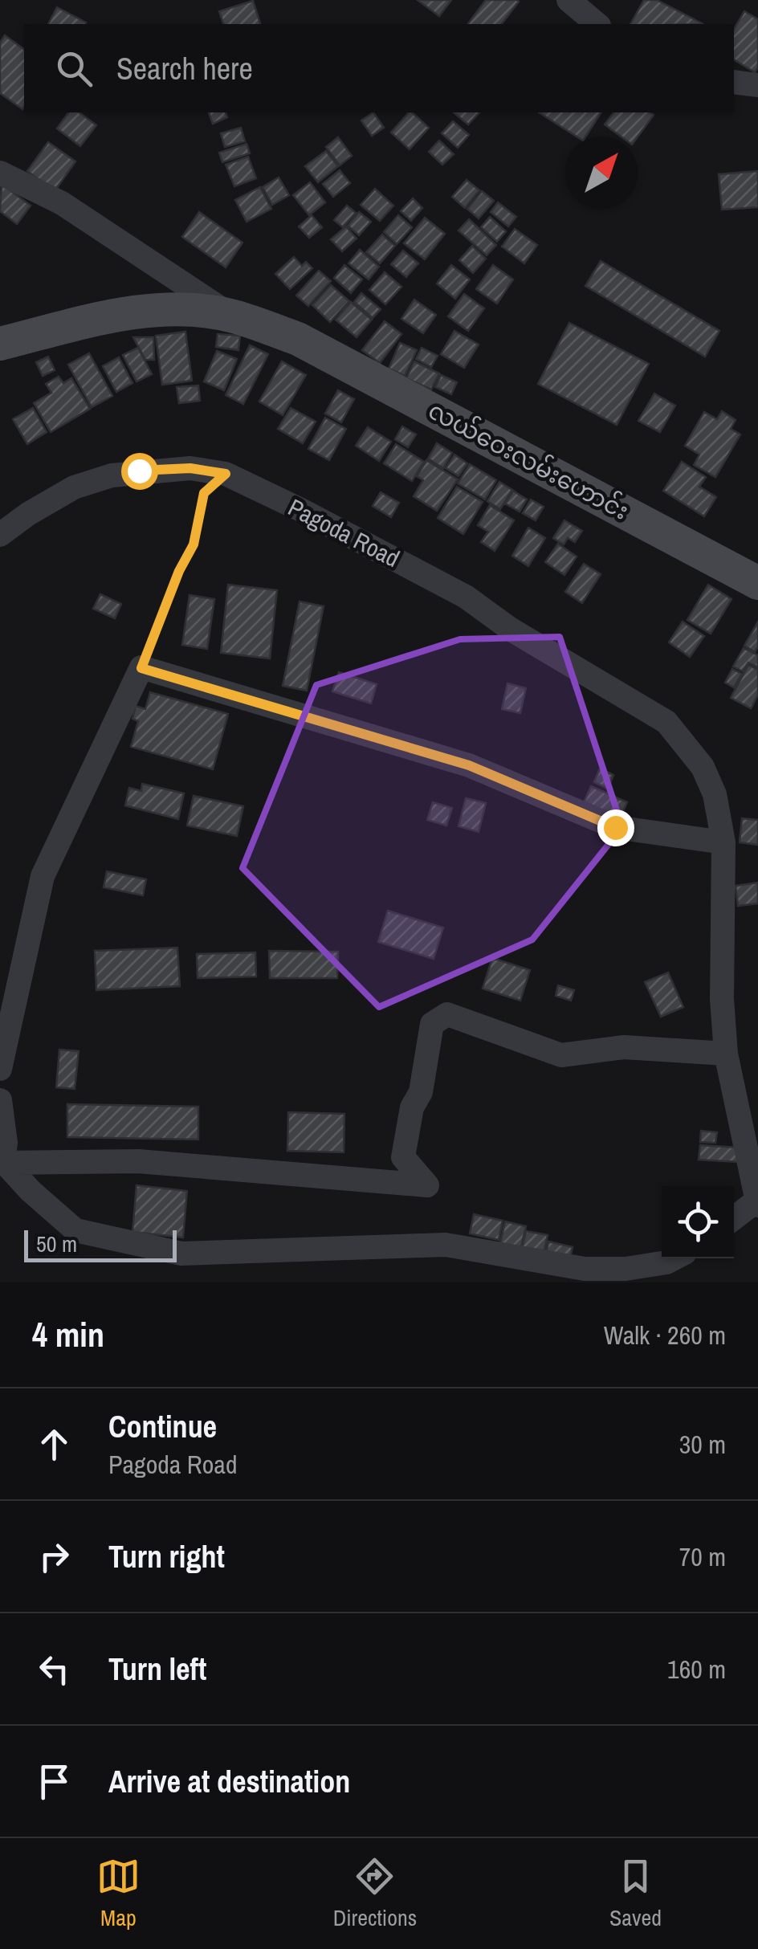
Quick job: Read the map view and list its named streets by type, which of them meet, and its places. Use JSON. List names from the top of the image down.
{
  "streets": {
    "street": ["လယ်ဝေးလမ်းဟောင်း", "Pagoda Road"]
  },
  "scale_bar": "50 m",
  "north": "top right",
  "page": {
    "search": "Search here",
    "scale": "50 m",
    "heading": ["4 min", "Walk · 260 m"],
    "list": [
      ["Continue", "Pagoda Road", "30 m"],
      ["Turn right", "70 m"],
      ["Turn left", "160 m"],
      "Arrive at destination"
    ],
    "nav": ["Map", "Directions", "Saved"]
  }
}
